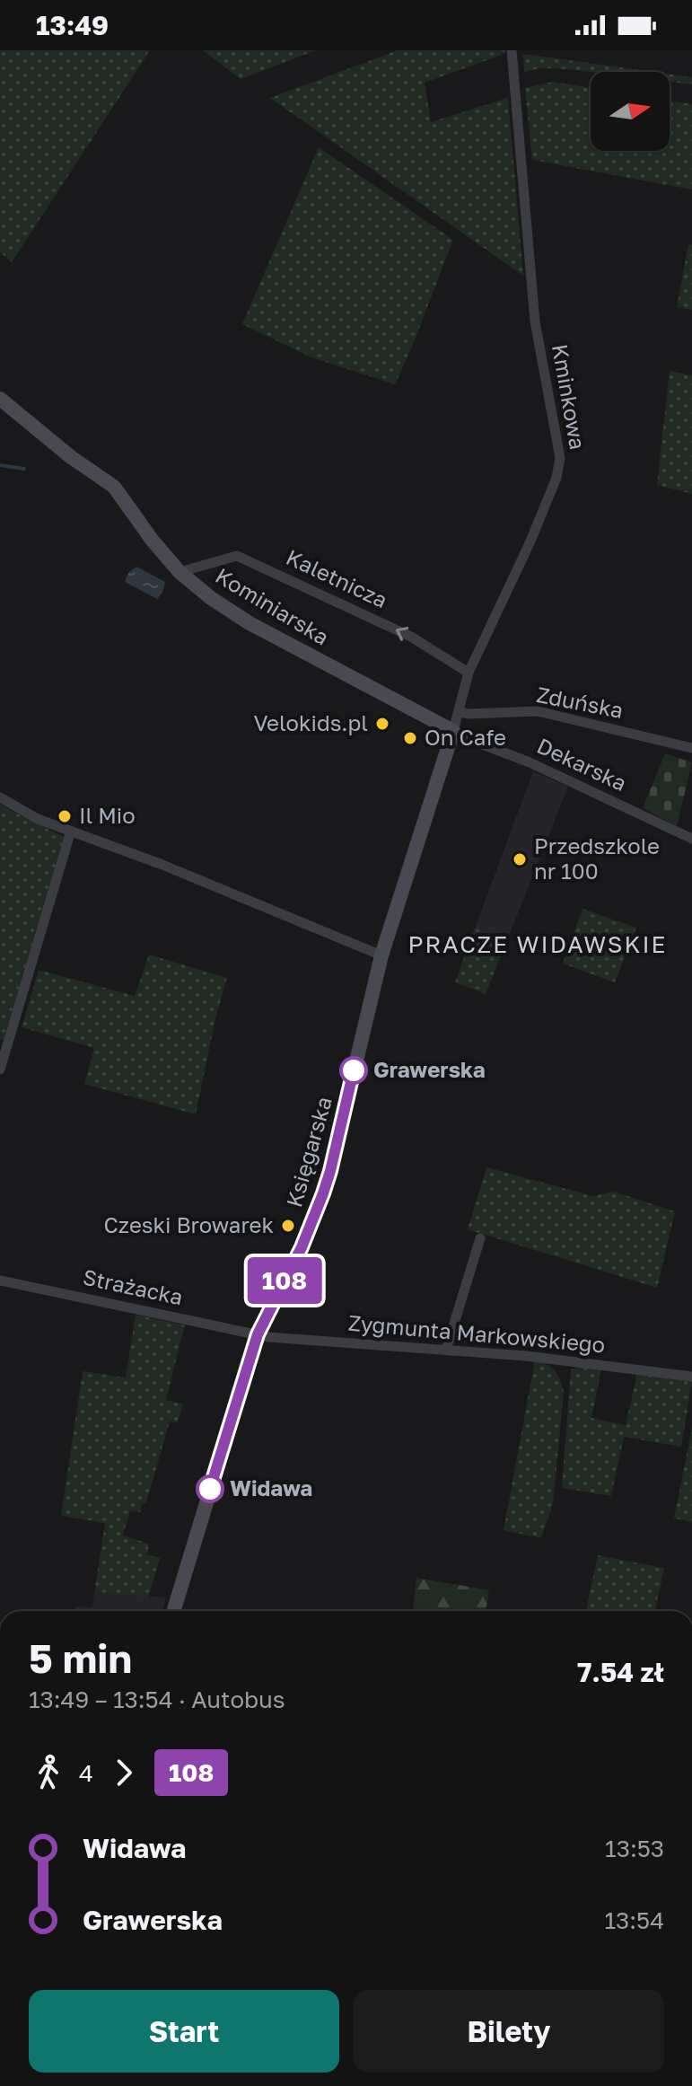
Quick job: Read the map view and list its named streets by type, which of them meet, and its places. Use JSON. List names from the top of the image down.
{
  "streets": {
    "street": [
      "Kminkowa",
      "Kaletnicza",
      "Kominiarska",
      "Zduńska",
      "Dekarska",
      "Księgarska",
      "Strażacka",
      "Zygmunta Markowskiego"
    ]
  },
  "crossings": [
    ["Kminkowa", "Kaletnicza"],
    ["Kminkowa", "Kominiarska"],
    ["Kminkowa", "Zduńska"],
    ["Kminkowa", "Dekarska"],
    ["Kminkowa", "Księgarska"],
    ["Kaletnicza", "Kominiarska"],
    ["Kominiarska", "Dekarska"],
    ["Kominiarska", "Księgarska"],
    ["Dekarska", "Księgarska"],
    ["Księgarska", "Strażacka"],
    ["Księgarska", "Zygmunta Markowskiego"],
    ["Strażacka", "Zygmunta Markowskiego"]
  ],
  "one_way": ["Kaletnicza"],
  "districts": ["PRACZE WIDAWSKIE"],
  "places": [
    "Velokids.pl",
    "On Cafe",
    "Il Mio",
    "Przedszkole nr 100",
    "Grawerska",
    "Czeski Browarek",
    "Widawa"
  ],
  "lines": ["bus line 108"],
  "north": "right",
  "page": {
    "status": "13:49",
    "on_map": "108",
    "heading": ["5 min", "13:49 – 13:54 · Autobus", "7.54 zł"],
    "legs": ["4", "108"],
    "list": [
      {
        "name": "Widawa",
        "value": "13:53"
      },
      {
        "name": "Grawerska",
        "value": "13:54"
      }
    ],
    "buttons": ["Start", "Bilety"]
  }
}
